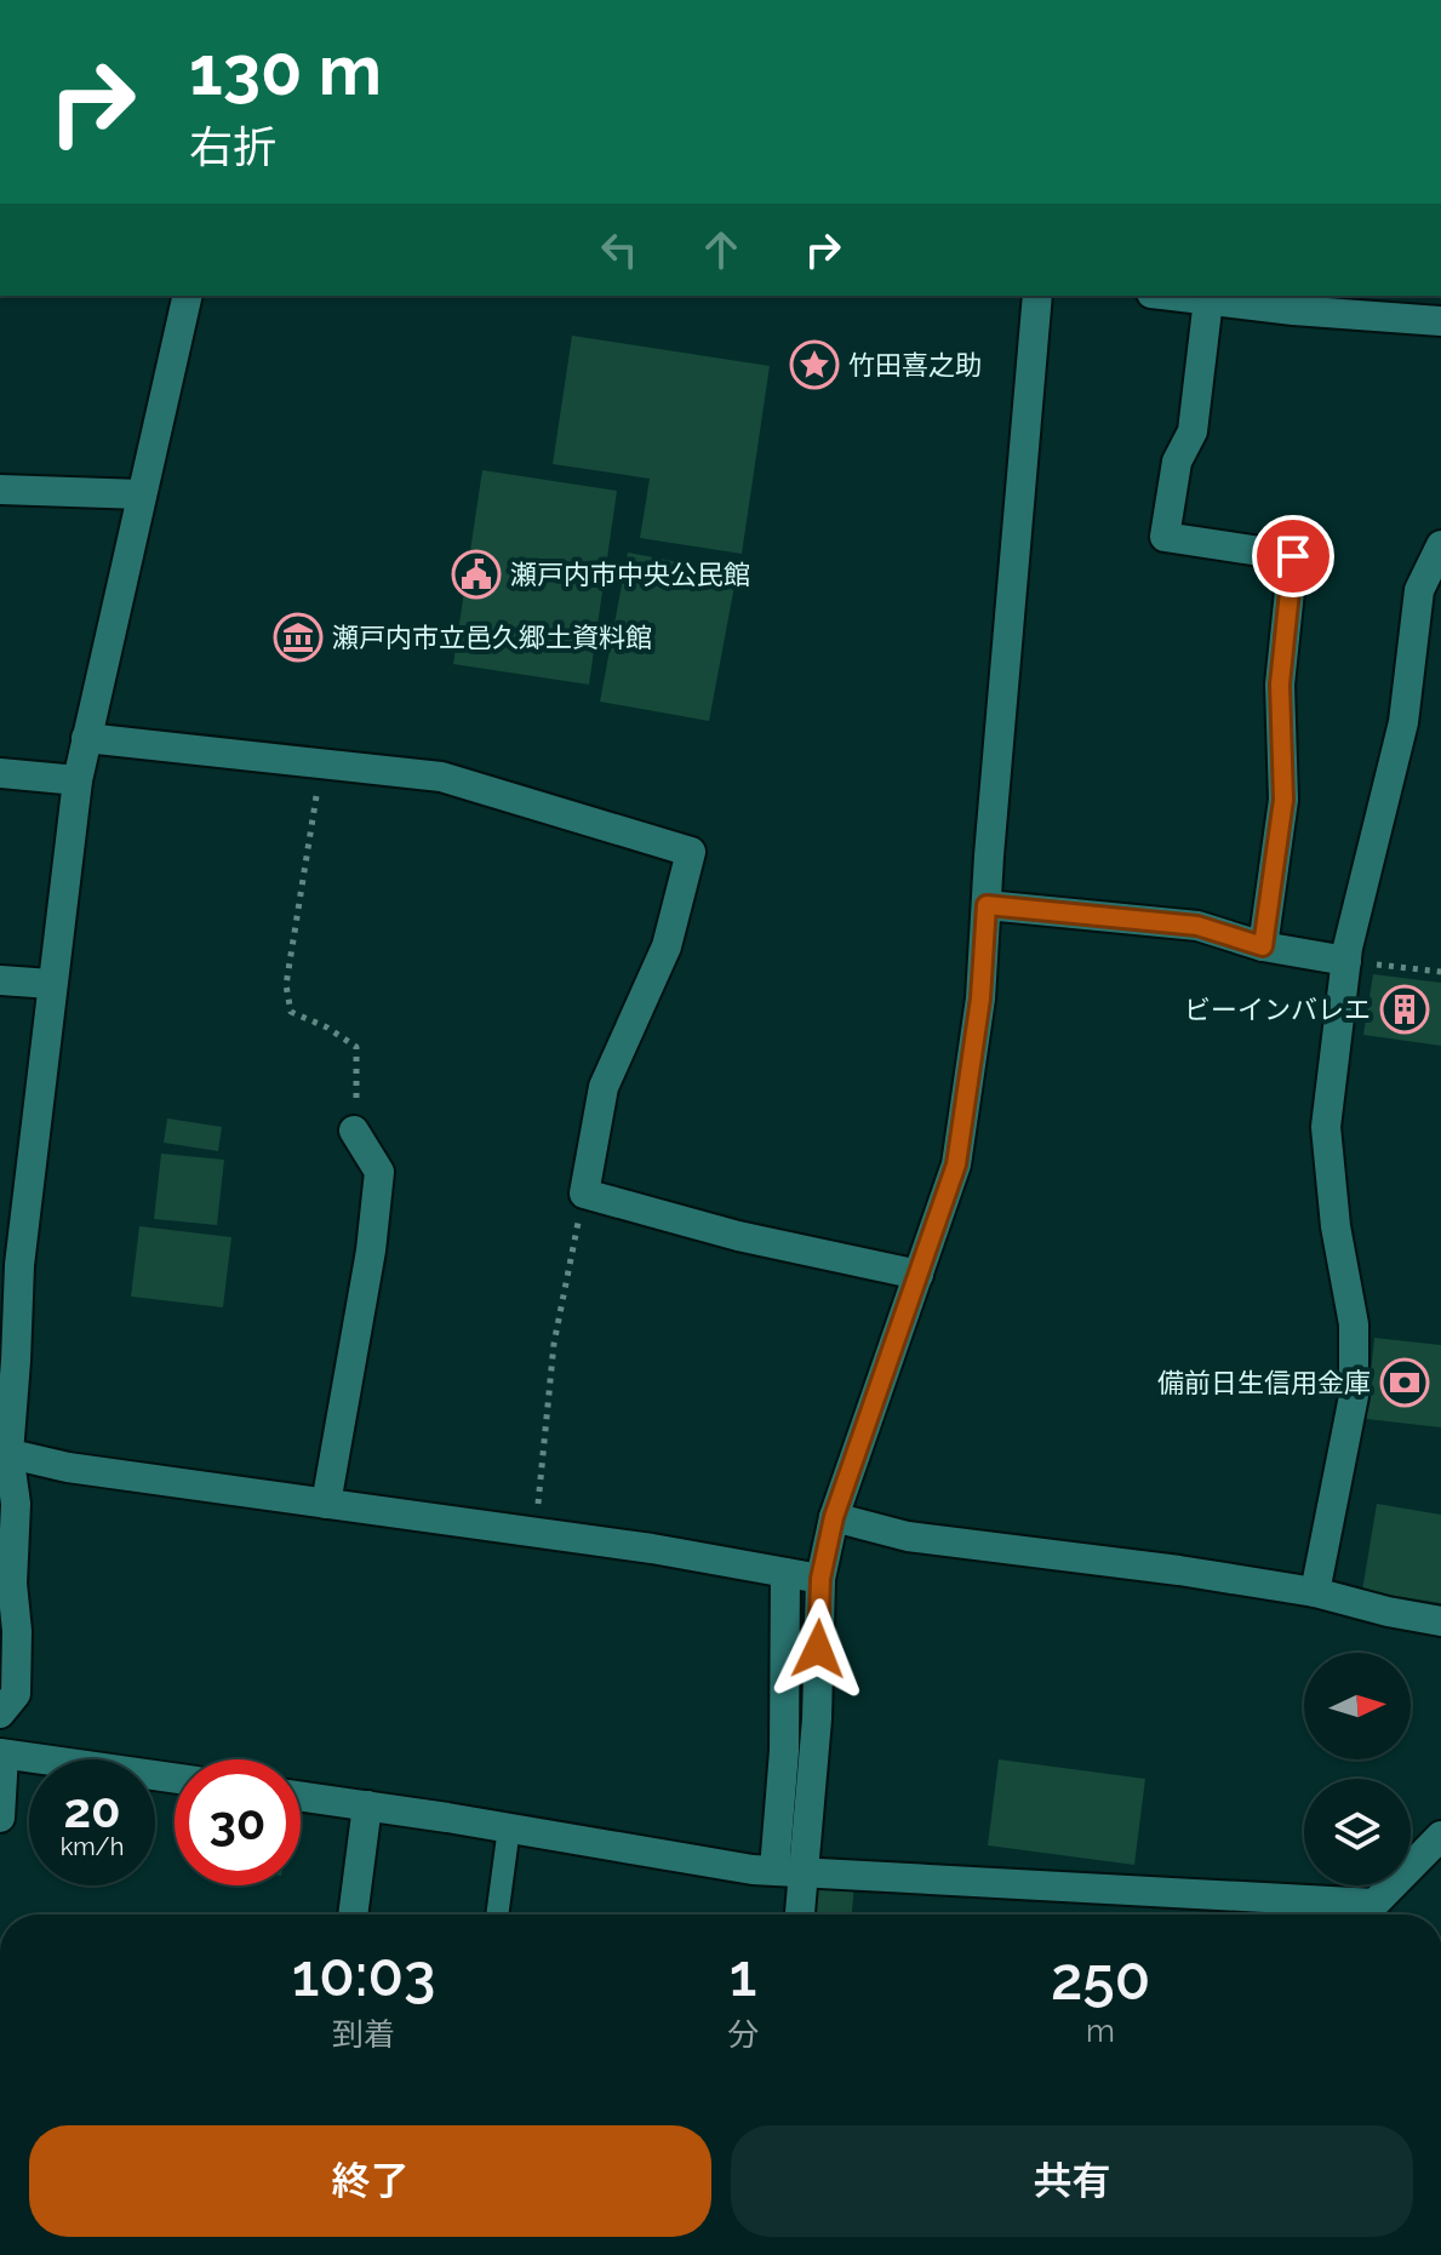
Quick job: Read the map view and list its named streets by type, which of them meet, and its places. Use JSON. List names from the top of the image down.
{
  "places": {
    "place": ["竹田喜之助"],
    "public building": ["瀬戸内市中央公民館"],
    "museum": ["瀬戸内市立邑久郷土資料館"],
    "building": ["ビーインバレエ"],
    "bank": ["備前日生信用金庫"]
  },
  "north": "right",
  "page": {
    "turn": ["130 m", "右折"],
    "speed": "20 km/h",
    "limit": "30",
    "eta": [
      "10:03",
      "到着",
      "1",
      "分",
      "250",
      "m"
    ],
    "buttons": ["終了", "共有"]
  }
}
